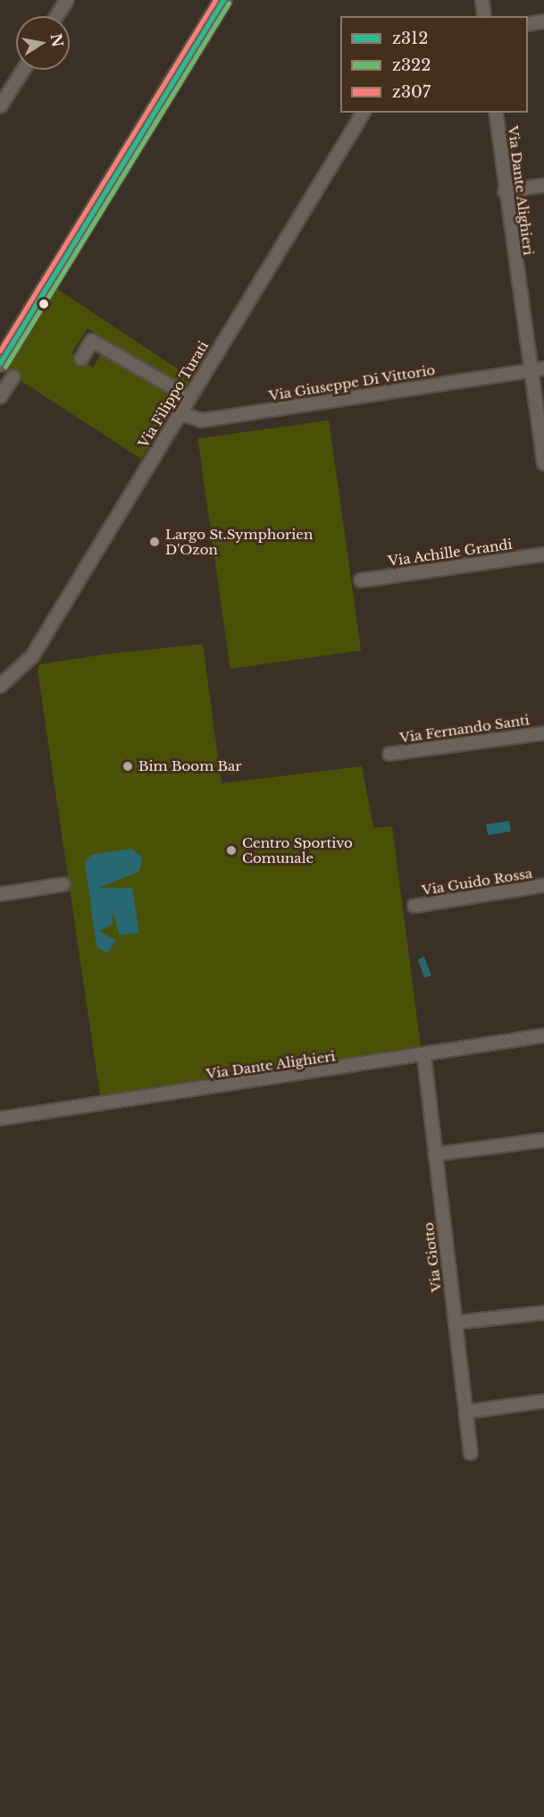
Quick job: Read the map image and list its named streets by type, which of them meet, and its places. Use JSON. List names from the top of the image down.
{
  "streets": {
    "street": [
      "Via Dante Alighieri",
      "Via Giuseppe Di Vittorio",
      "Via Filippo Turati",
      "Via Achille Grandi",
      "Via Fernando Santi",
      "Via Guido Rossa",
      "Via Giotto"
    ]
  },
  "crossings": [
    ["Via Dante Alighieri", "Via Giuseppe Di Vittorio"],
    ["Via Dante Alighieri", "Via Giotto"],
    ["Via Giuseppe Di Vittorio", "Via Filippo Turati"]
  ],
  "places": ["Largo St.Symphorien D'Ozon", "Bim Boom Bar", "Centro Sportivo Comunale"],
  "lines": ["transit line z312", "transit line z307", "transit line z322"],
  "legend": ["z312", "z322", "z307"],
  "north": "right"
}
